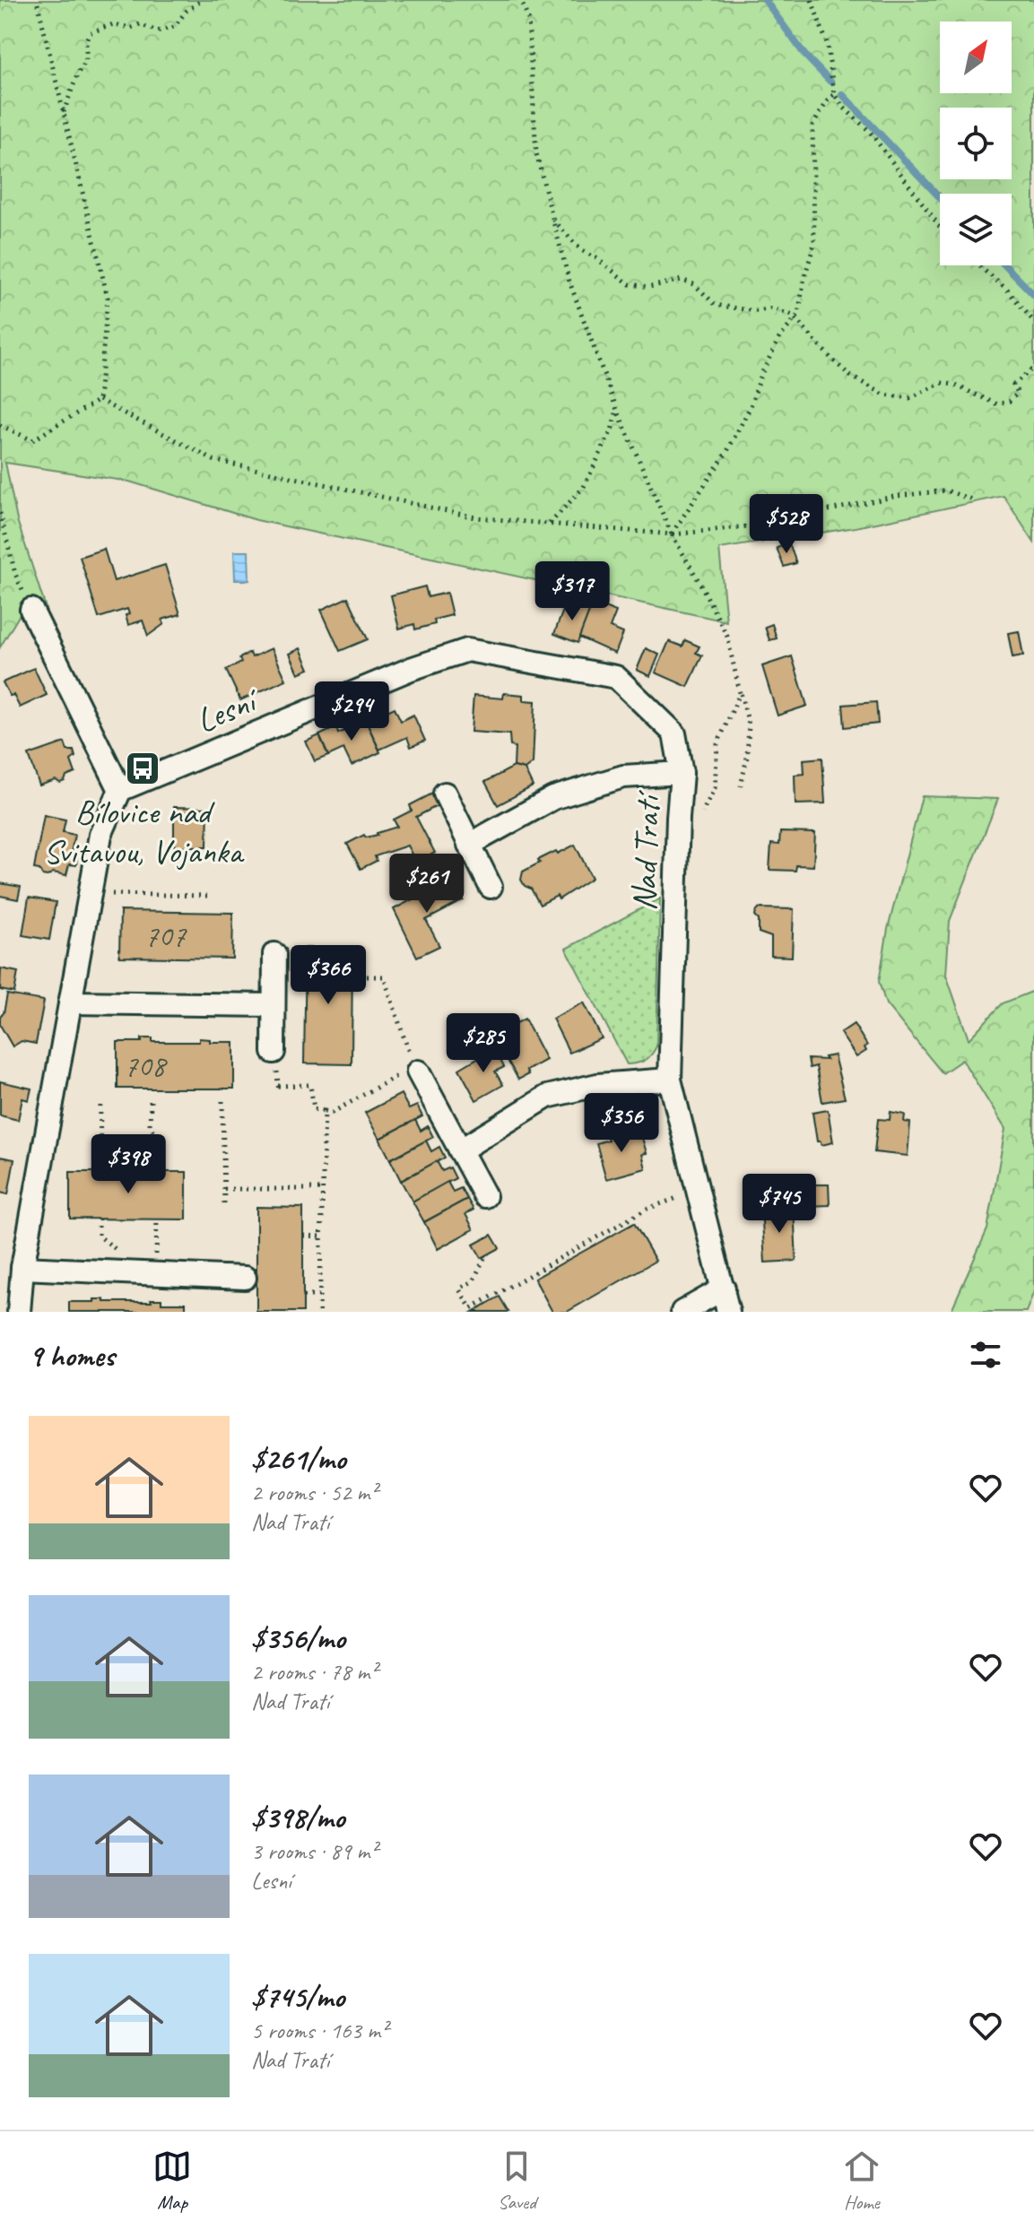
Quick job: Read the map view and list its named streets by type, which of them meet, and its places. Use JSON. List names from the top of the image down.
{
  "streets": {
    "street": ["Lesní", "Nad Tratí"]
  },
  "crossings": [
    ["Lesní", "Nad Tratí"]
  ],
  "places": {
    "bus stop": ["Bílovice nad Svitavou, Vojanka"]
  },
  "house_numbers": ["707", "708"],
  "north": "top right",
  "page": {
    "price": [
      "$528",
      "$317",
      "$294",
      "$261",
      "$366",
      "$285",
      "$356",
      "$398",
      "$745"
    ],
    "heading": "9 homes",
    "list": [
      {
        "name": "$261/mo",
        "note": "2 rooms · 52 m² · Nad Tratí"
      },
      {
        "name": "$356/mo",
        "note": "2 rooms · 78 m² · Nad Tratí"
      },
      {
        "name": "$398/mo",
        "note": "3 rooms · 89 m² · Lesní"
      },
      {
        "name": "$745/mo",
        "note": "5 rooms · 163 m² · Nad Tratí"
      }
    ],
    "tabs": ["Map", "Saved", "Home"]
  }
}
